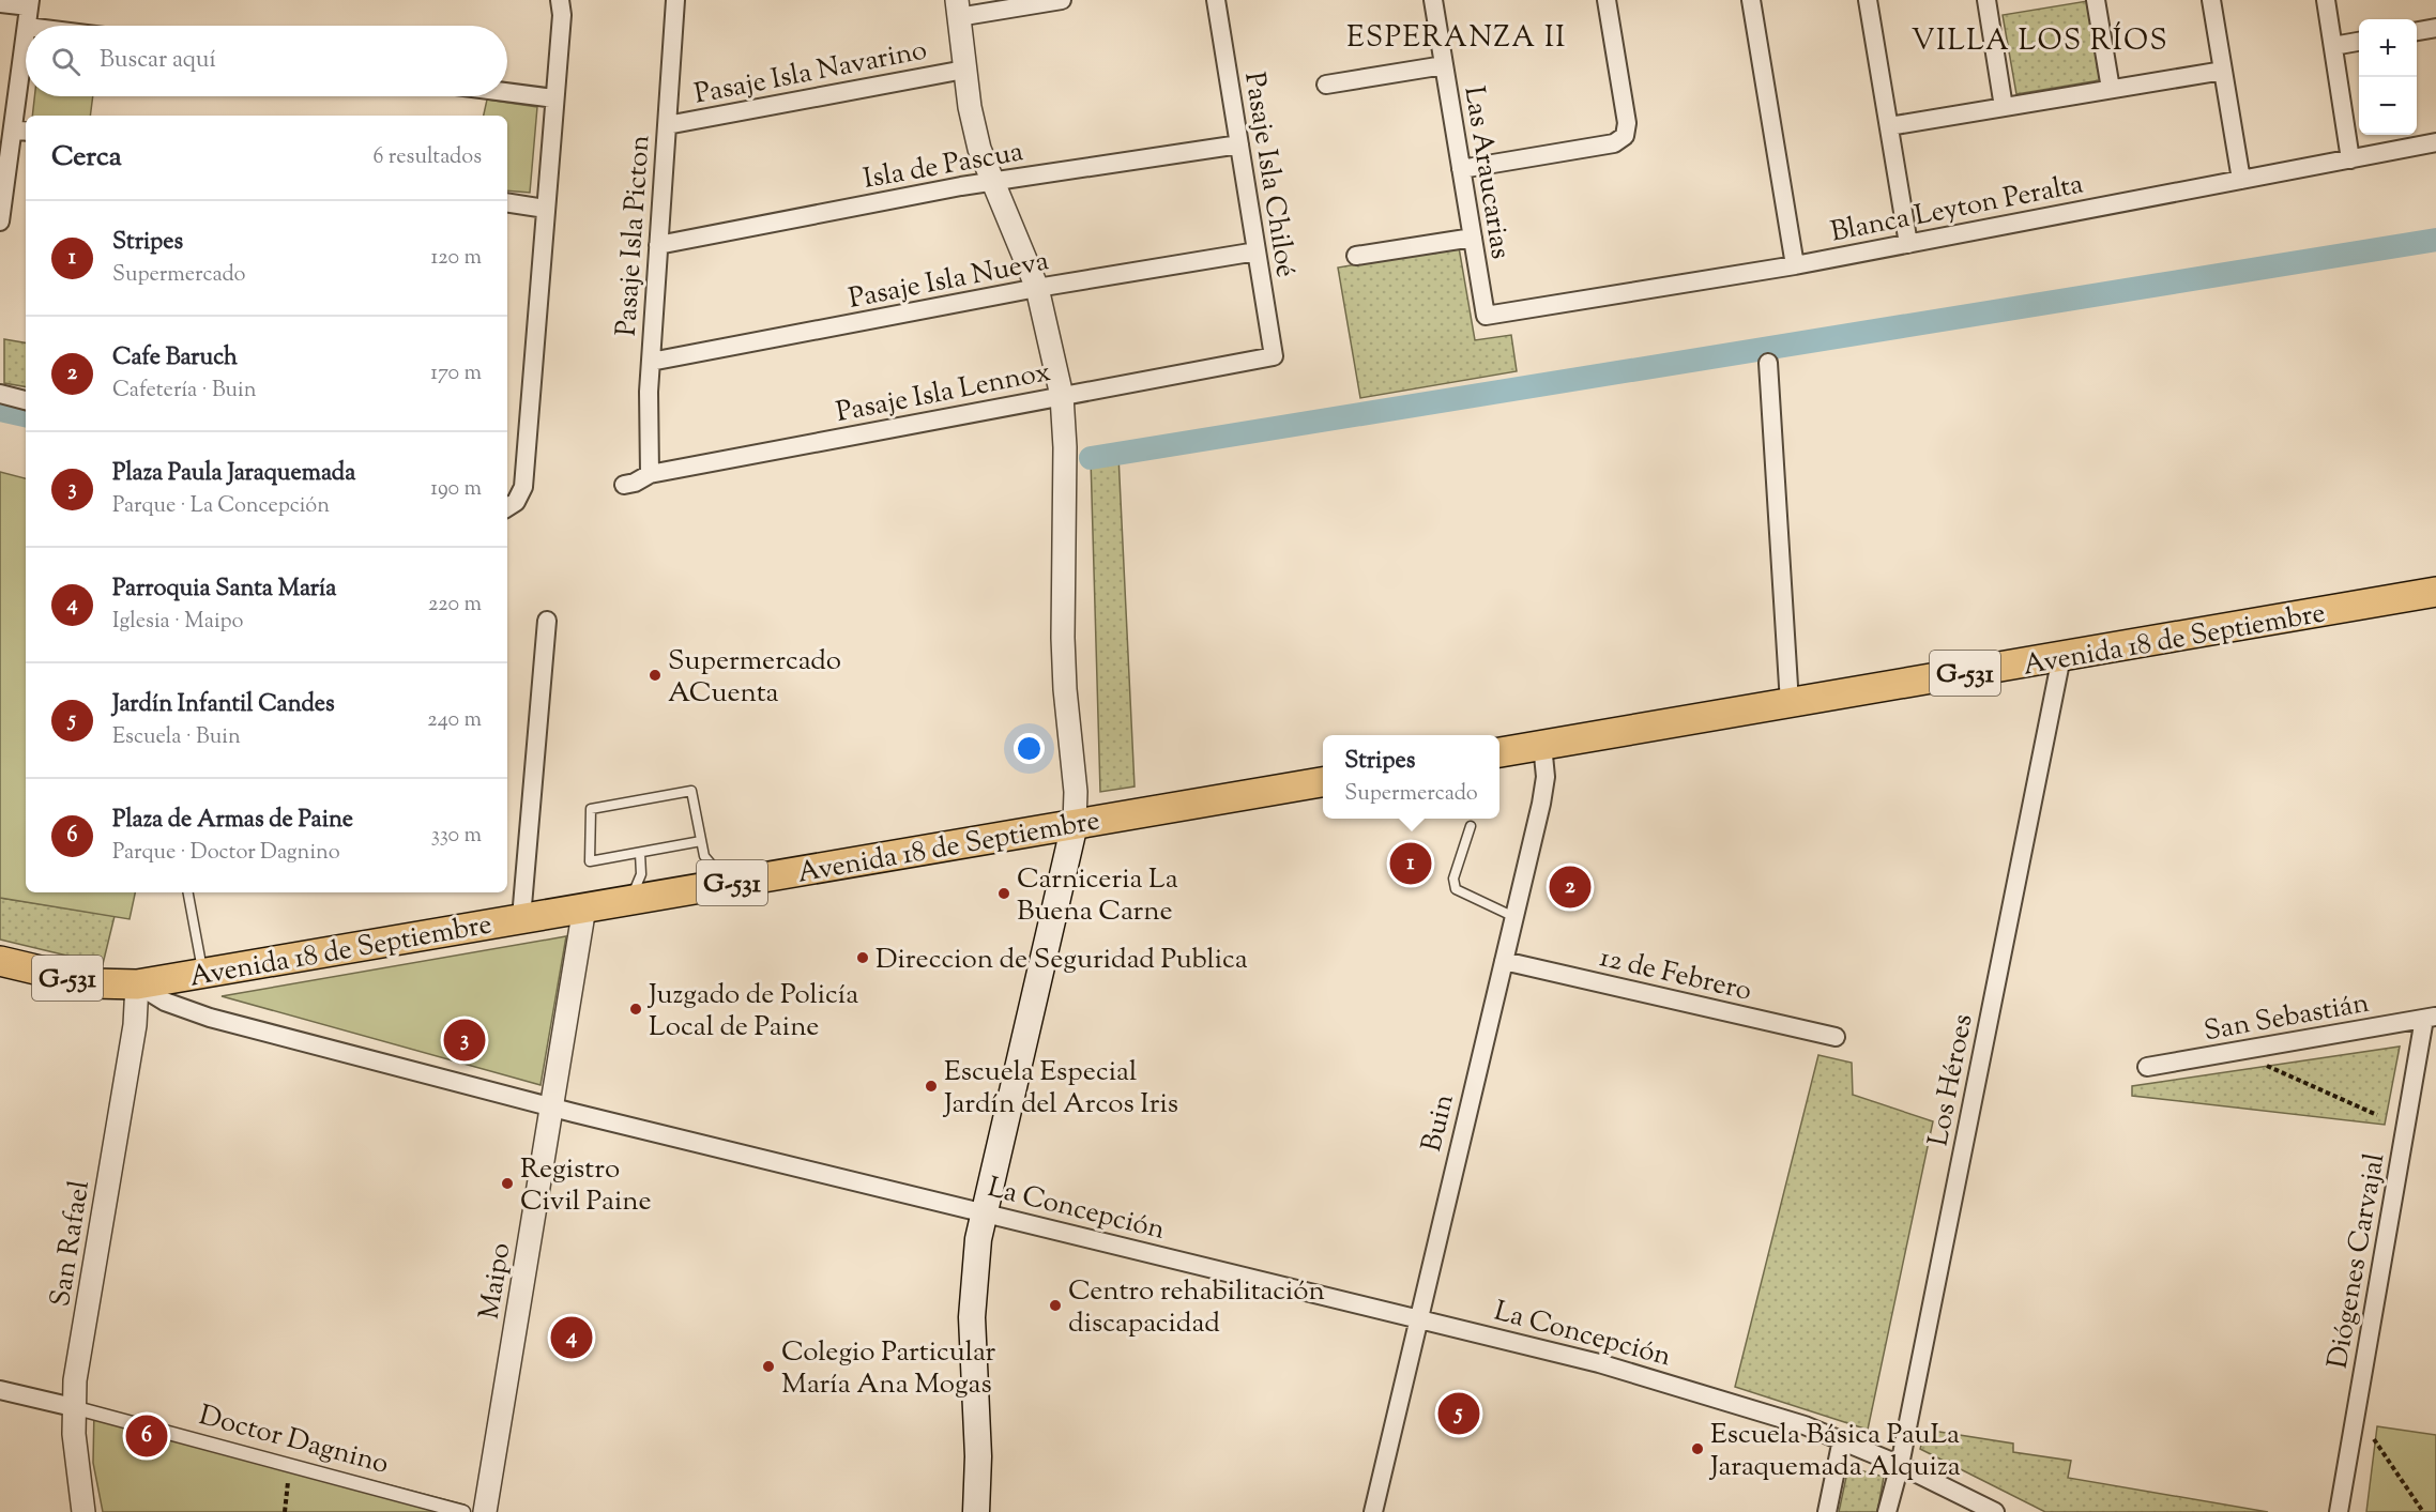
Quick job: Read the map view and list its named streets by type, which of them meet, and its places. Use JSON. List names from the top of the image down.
{
  "streets": {
    "main road": ["Avenida 18 de Septiembre", "G-531"],
    "street": [
      "Pasaje Isla Navarino",
      "Isla de Pascua",
      "Las Araucarias",
      "Pasaje Isla Chiloé",
      "Blanca Leyton Peralta",
      "Pasaje Isla Picton",
      "Pasaje Isla Nueva",
      "Pasaje Isla Lennox",
      "12 de Febrero",
      "San Sebastián",
      "Los Héroes",
      "Buin",
      "La Concepción",
      "San Rafael",
      "Diógenes Carvajal",
      "Maipo",
      "Doctor Dagnino"
    ]
  },
  "crossings": [
    ["Pasaje Isla Navarino", "Pasaje Isla Picton"],
    ["Isla de Pascua", "Pasaje Isla Chiloé"],
    ["Isla de Pascua", "Pasaje Isla Picton"],
    ["Las Araucarias", "Blanca Leyton Peralta"],
    ["Pasaje Isla Chiloé", "Pasaje Isla Nueva"],
    ["Pasaje Isla Chiloé", "Pasaje Isla Lennox"],
    ["Pasaje Isla Picton", "Pasaje Isla Nueva"],
    ["Pasaje Isla Picton", "Pasaje Isla Lennox"],
    ["Avenida 18 de Septiembre", "Los Héroes"],
    ["Avenida 18 de Septiembre", "Buin"],
    ["Avenida 18 de Septiembre", "La Concepción"],
    ["Avenida 18 de Septiembre", "San Rafael"],
    ["Avenida 18 de Septiembre", "Maipo"],
    ["12 de Febrero", "Buin"],
    ["San Sebastián", "Diógenes Carvajal"],
    ["Los Héroes", "La Concepción"],
    ["Buin", "La Concepción"],
    ["La Concepción", "San Rafael"],
    ["La Concepción", "Maipo"],
    ["San Rafael", "Doctor Dagnino"]
  ],
  "districts": ["ESPERANZA II", "VILLA LOS RÍOS"],
  "places": [
    "Supermercado ACuenta",
    "Carniceria La Buena Carne",
    "Direccion de Seguridad Publica",
    "Juzgado de Policía Local de Paine",
    "Escuela Especial Jardín del Arcos Iris",
    "Registro Civil Paine",
    "Centro rehabilitación discapacidad",
    "Colegio Particular María Ana Mogas",
    "Escuela Básica PauLa Jaraquemada Alquiza"
  ],
  "page": {
    "map_buttons": ["+", "−"],
    "search": "Buscar aquí",
    "heading": ["Cerca", "6 resultados"],
    "list": [
      {
        "mark": "1",
        "name": "Stripes",
        "note": "Supermercado",
        "value": "120 m"
      },
      {
        "mark": "2",
        "name": "Cafe Baruch",
        "note": "Cafetería · Buin",
        "value": "170 m"
      },
      {
        "mark": "3",
        "name": "Plaza Paula Jaraquemada",
        "note": "Parque · La Concepción",
        "value": "190 m"
      },
      {
        "mark": "4",
        "name": "Parroquia Santa María",
        "note": "Iglesia · Maipo",
        "value": "220 m"
      },
      {
        "mark": "5",
        "name": "Jardín Infantil Candes",
        "note": "Escuela · Buin",
        "value": "240 m"
      },
      {
        "mark": "6",
        "name": "Plaza de Armas de Paine",
        "note": "Parque · Doctor Dagnino",
        "value": "330 m"
      }
    ],
    "popup": ["Stripes", "Supermercado"],
    "pins": [
      "1",
      "2",
      "3",
      "4",
      "5",
      "6"
    ]
  }
}
